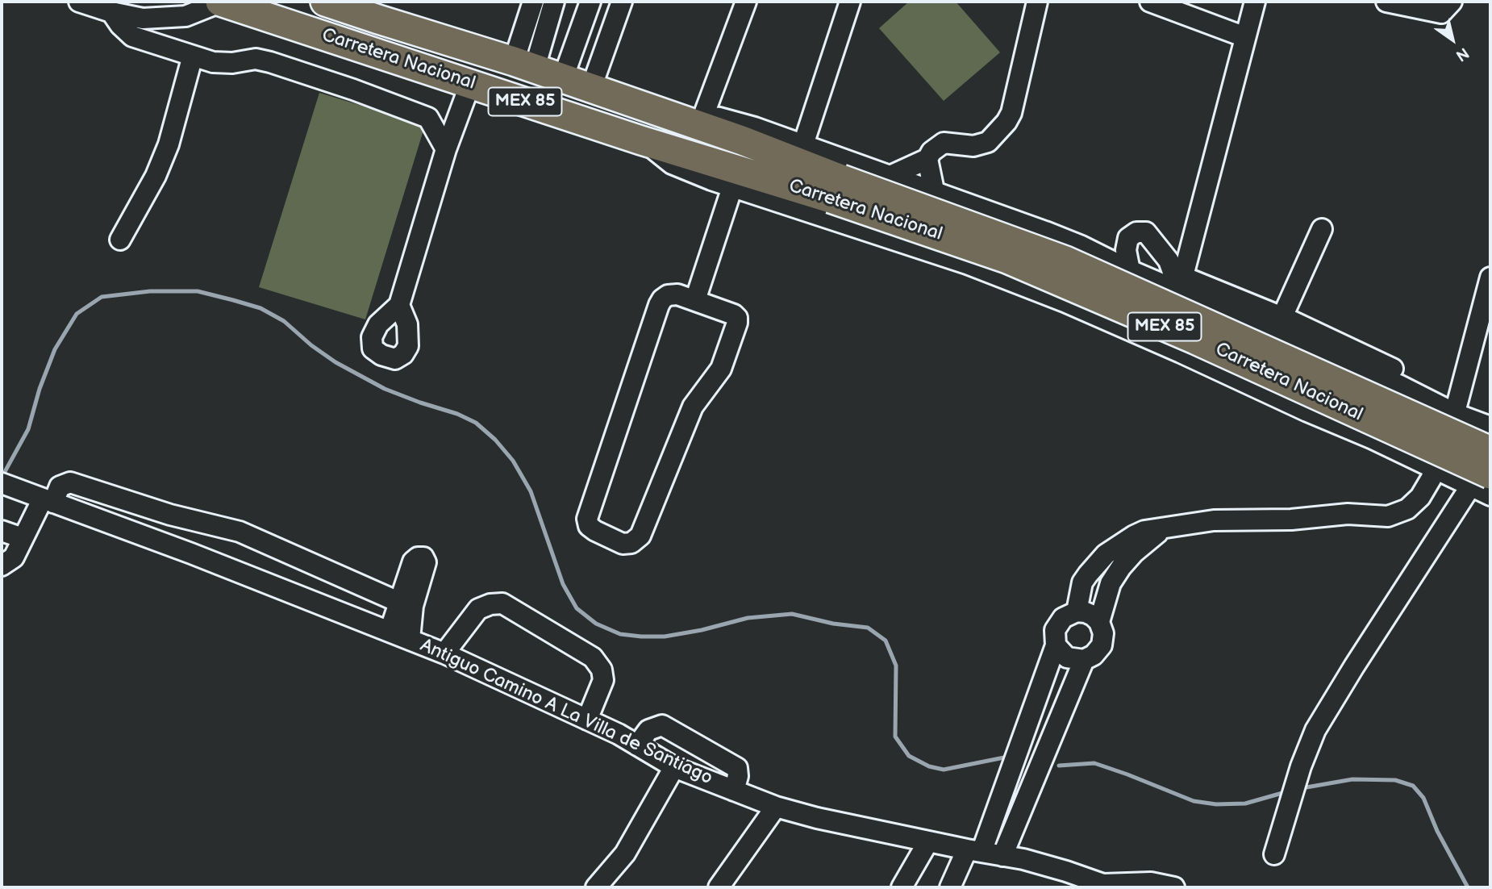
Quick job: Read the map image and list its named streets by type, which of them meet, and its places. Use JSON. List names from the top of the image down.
{
  "streets": {
    "highway": ["Carretera Nacional", "MEX 85"],
    "street": ["Antiguo Camino A La Villa de Santiago"]
  },
  "crossings": [
    ["Carretera Nacional", "MEX 85"]
  ],
  "north": "bottom right"
}
